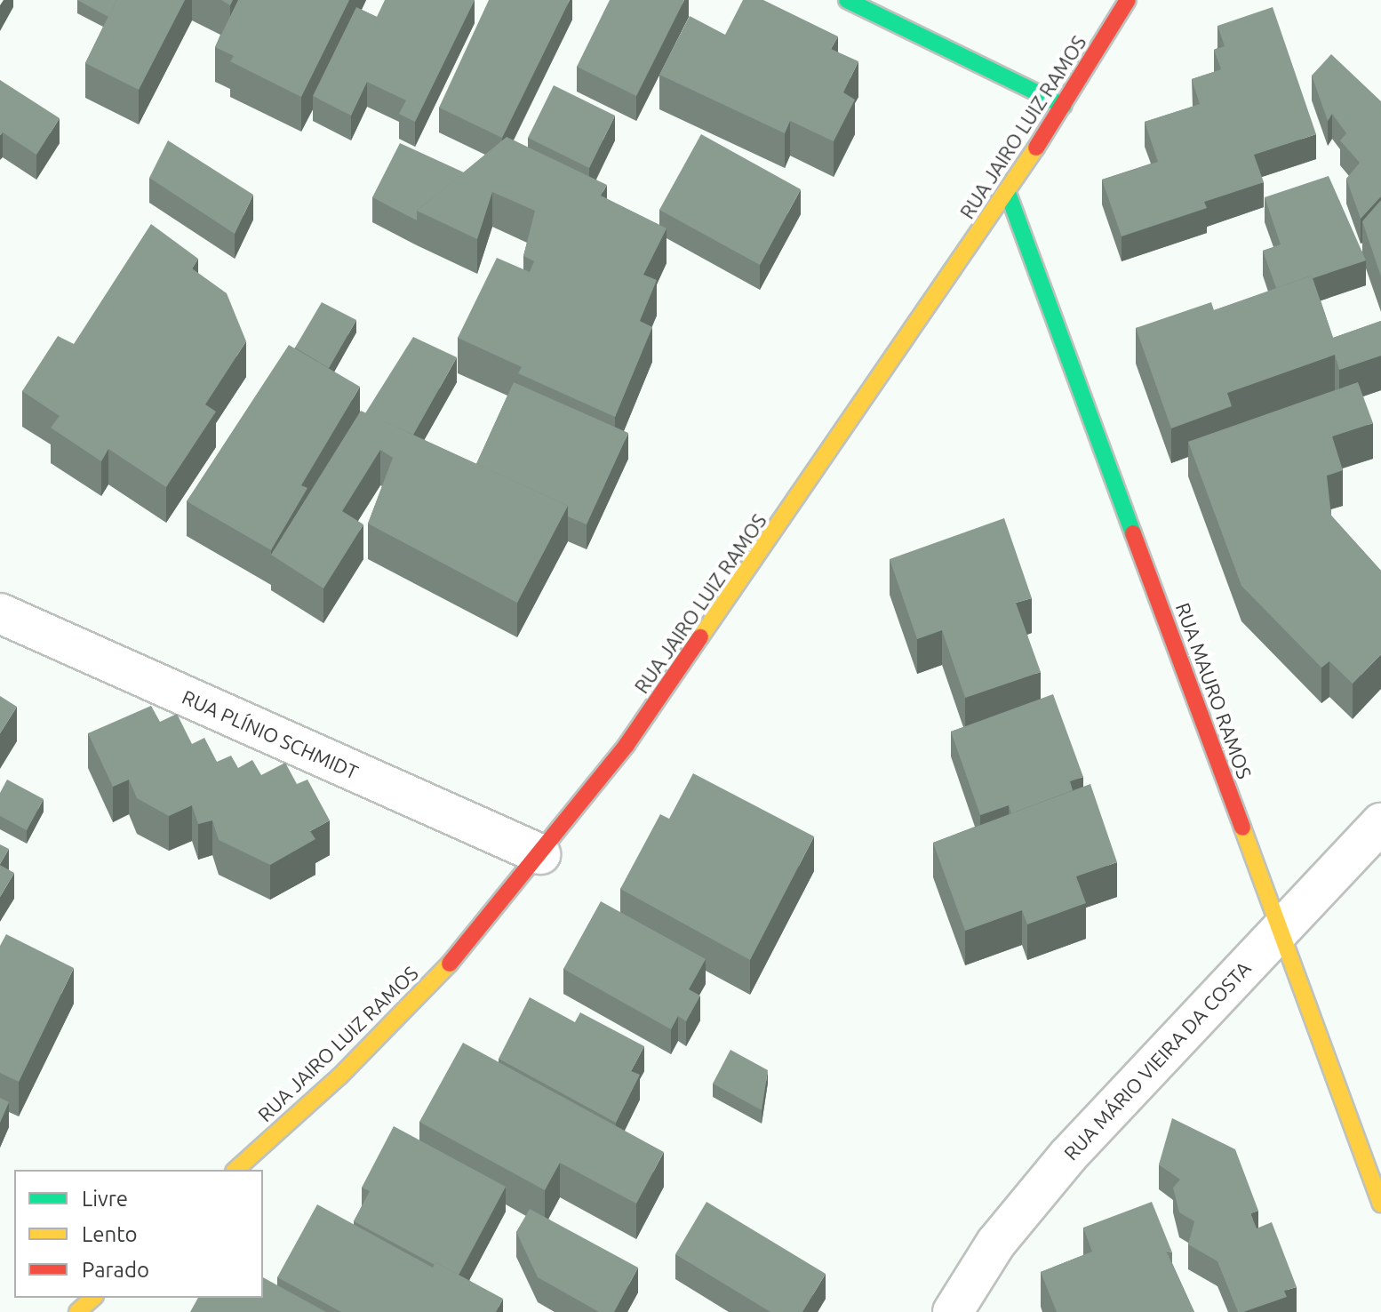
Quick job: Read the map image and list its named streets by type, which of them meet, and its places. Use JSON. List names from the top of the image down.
{
  "streets": {
    "street": [
      "RUA JAIRO LUIZ RAMOS",
      "RUA MAURO RAMOS",
      "RUA PLÍNIO SCHMIDT",
      "RUA MÁRIO VIEIRA DA COSTA"
    ]
  },
  "crossings": [
    ["RUA JAIRO LUIZ RAMOS", "RUA MAURO RAMOS"],
    ["RUA JAIRO LUIZ RAMOS", "RUA PLÍNIO SCHMIDT"],
    ["RUA MAURO RAMOS", "RUA MÁRIO VIEIRA DA COSTA"]
  ],
  "legend": ["Livre", "Lento", "Parado"]
}
